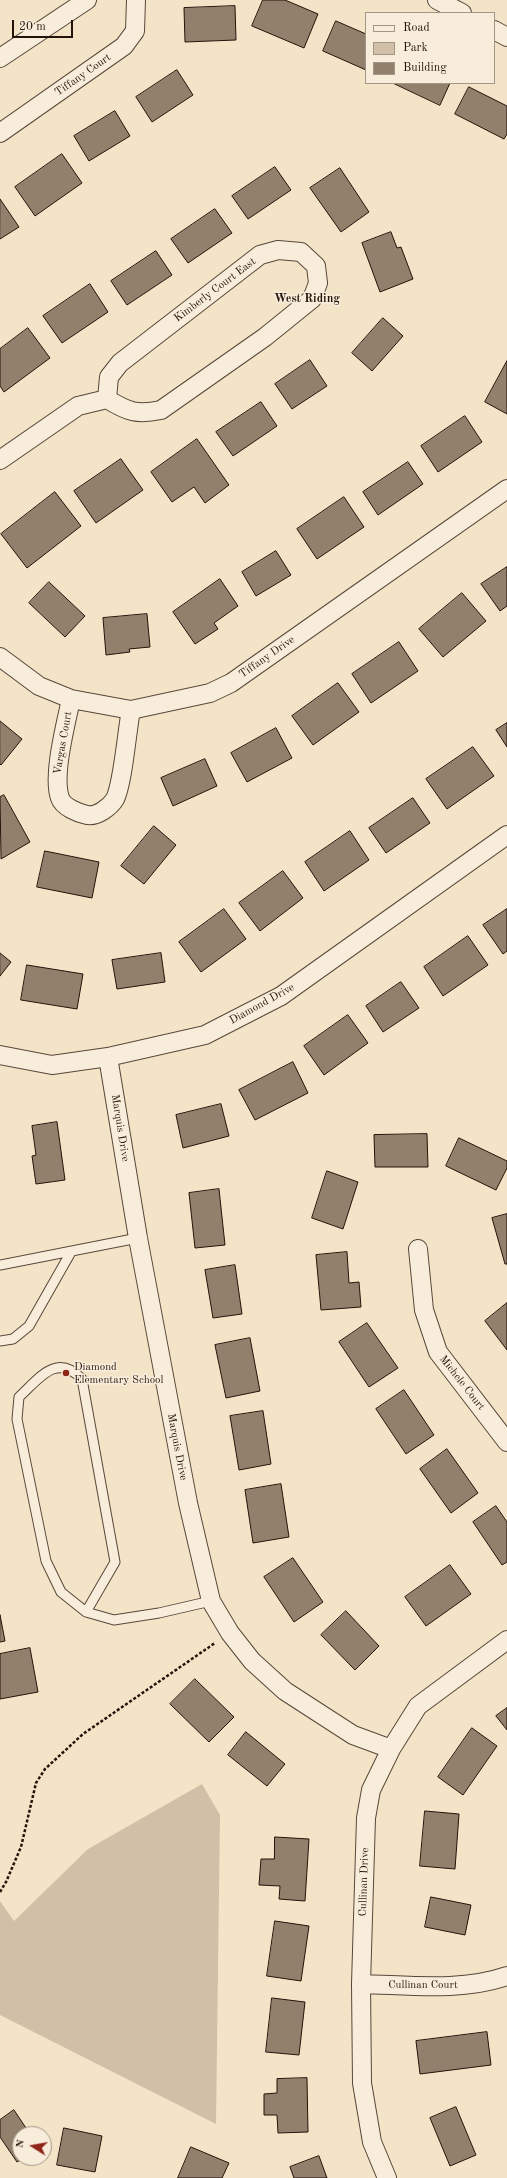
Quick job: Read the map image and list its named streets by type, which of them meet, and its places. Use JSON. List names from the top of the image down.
{
  "streets": {
    "street": [
      "Tiffany Court",
      "Kimberly Court East",
      "Tiffany Drive",
      "Vargas Court",
      "Diamond Drive",
      "Marquis Drive",
      "Michele Court",
      "Cullinan Drive",
      "Cullinan Court"
    ]
  },
  "crossings": [
    ["Tiffany Drive", "Vargas Court"],
    ["Diamond Drive", "Marquis Drive"],
    ["Marquis Drive", "Cullinan Drive"],
    ["Cullinan Drive", "Cullinan Court"]
  ],
  "districts": ["West Riding"],
  "places": ["Diamond Elementary School"],
  "legend": ["Road", "Park", "Building"],
  "scale_bar": "20 m",
  "north": "left"
}
